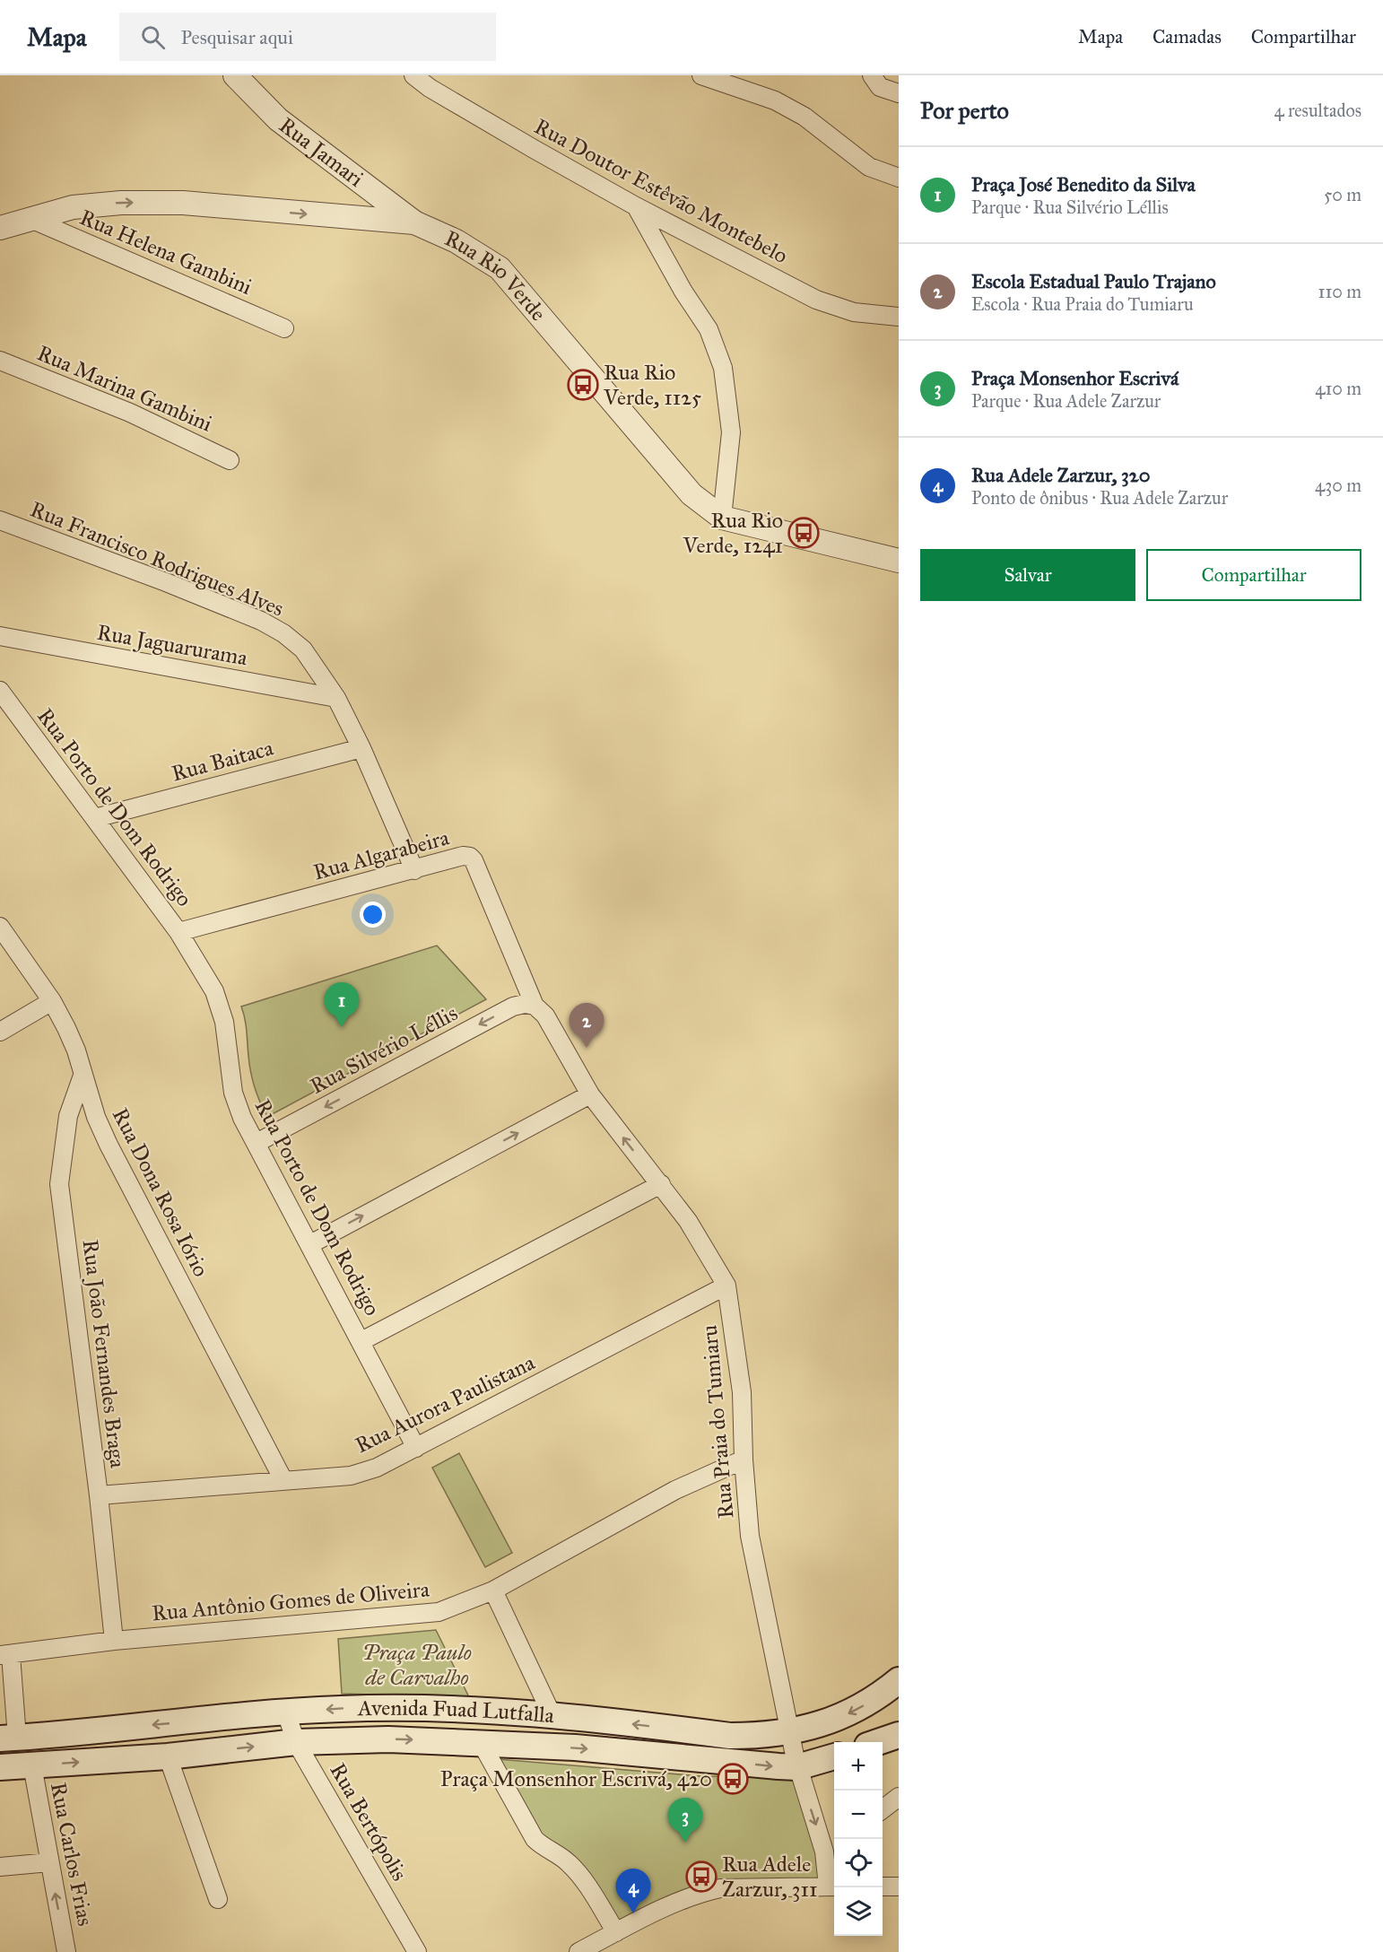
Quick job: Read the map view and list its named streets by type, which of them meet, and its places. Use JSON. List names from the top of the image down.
{
  "streets": {
    "main road": ["Avenida Fuad Lutfalla"],
    "street": [
      "Rua Jamari",
      "Rua Doutor Estêvão Montebelo",
      "Rua Helena Gambini",
      "Rua Rio Verde",
      "Rua Marina Gambini",
      "Rua Francisco Rodrigues Alves",
      "Rua Jaguarurama",
      "Rua Baitaca",
      "Rua Porto de Dom Rodrigo",
      "Rua Algarabeira",
      "Rua Silvério Léllis",
      "Rua Dona Rosa Iório",
      "Rua João Fernandes Braga",
      "Rua Aurora Paulistana",
      "Rua Praia do Tumiaru",
      "Rua Antônio Gomes de Oliveira",
      "Rua Bertópolis",
      "Rua Carlos Frias"
    ]
  },
  "crossings": [
    ["Rua Jamari", "Rua Rio Verde"],
    ["Rua Helena Gambini", "Rua Rio Verde"],
    ["Rua Francisco Rodrigues Alves", "Rua Jaguarurama"],
    ["Rua Francisco Rodrigues Alves", "Rua Baitaca"],
    ["Rua Francisco Rodrigues Alves", "Rua Algarabeira"],
    ["Rua Baitaca", "Rua Porto de Dom Rodrigo"],
    ["Rua Porto de Dom Rodrigo", "Rua Algarabeira"],
    ["Rua Porto de Dom Rodrigo", "Rua Silvério Léllis"],
    ["Rua Porto de Dom Rodrigo", "Rua Aurora Paulistana"],
    ["Rua Algarabeira", "Rua Silvério Léllis"],
    ["Rua Algarabeira", "Rua Praia do Tumiaru"],
    ["Rua Silvério Léllis", "Rua Praia do Tumiaru"],
    ["Rua Dona Rosa Iório", "Rua João Fernandes Braga"],
    ["Rua Dona Rosa Iório", "Rua Aurora Paulistana"],
    ["Rua João Fernandes Braga", "Rua Aurora Paulistana"],
    ["Rua João Fernandes Braga", "Rua Antônio Gomes de Oliveira"],
    ["Rua Aurora Paulistana", "Rua Praia do Tumiaru"],
    ["Rua Praia do Tumiaru", "Rua Antônio Gomes de Oliveira"],
    ["Rua Praia do Tumiaru", "Avenida Fuad Lutfalla"],
    ["Avenida Fuad Lutfalla", "Rua Bertópolis"],
    ["Avenida Fuad Lutfalla", "Rua Carlos Frias"]
  ],
  "parks": ["Praça Paulo de Carvalho"],
  "places": {
    "bus stop": [
      "Rua Rio Verde, 1125",
      "Rua Rio Verde, 1241",
      "Praça Monsenhor Escrivá, 420",
      "Rua Adele Zarzur, 311"
    ]
  },
  "page": {
    "header": "Mapa",
    "search": "Pesquisar aqui",
    "nav": ["Mapa", "Camadas", "Compartilhar"],
    "heading": ["Por perto", "4 resultados"],
    "list": [
      {
        "mark": "1",
        "name": "Praça José Benedito da Silva",
        "note": "Parque · Rua Silvério Léllis",
        "value": "50 m"
      },
      {
        "mark": "2",
        "name": "Escola Estadual Paulo Trajano",
        "note": "Escola · Rua Praia do Tumiaru",
        "value": "110 m"
      },
      {
        "mark": "3",
        "name": "Praça Monsenhor Escrivá",
        "note": "Parque · Rua Adele Zarzur",
        "value": "410 m"
      },
      {
        "mark": "4",
        "name": "Rua Adele Zarzur, 320",
        "note": "Ponto de ônibus · Rua Adele Zarzur",
        "value": "430 m"
      }
    ],
    "buttons": ["Salvar", "Compartilhar"],
    "pins": [
      "1",
      "2",
      "3",
      "4"
    ],
    "map_buttons": ["+", "−"]
  }
}
